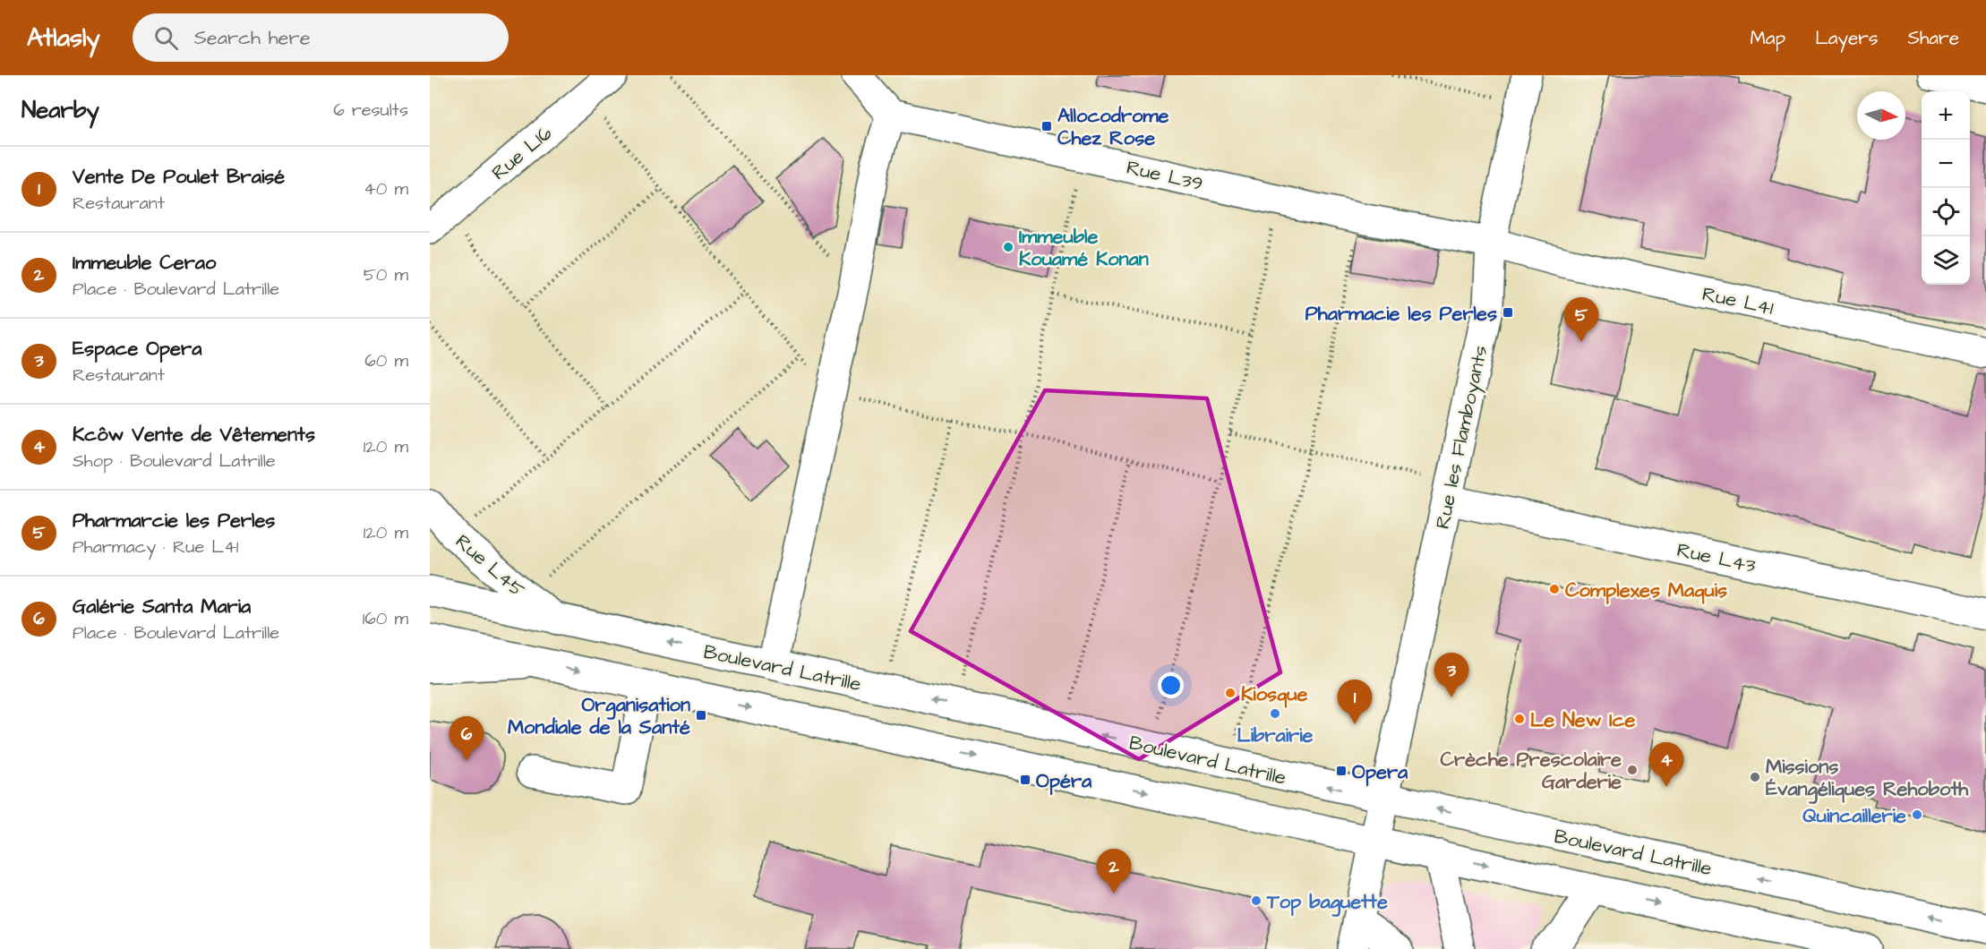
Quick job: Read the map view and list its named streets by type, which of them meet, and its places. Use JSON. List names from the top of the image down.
{
  "streets": {
    "street": [
      "Rue L16",
      "Rue L39",
      "Rue L41",
      "Rue les Flamboyants",
      "Rue L43",
      "Rue L45",
      "Boulevard Latrille"
    ]
  },
  "crossings": [
    ["Rue L39", "Rue L41"],
    ["Rue L39", "Rue les Flamboyants"],
    ["Rue L41", "Rue les Flamboyants"],
    ["Rue les Flamboyants", "Rue L43"],
    ["Rue les Flamboyants", "Boulevard Latrille"],
    ["Rue L45", "Boulevard Latrille"]
  ],
  "places": {
    "transit": [
      "Allocodrome Chez Rose",
      "Pharmacie les Perles",
      "Organisation Mondiale de la Santé",
      "Opera",
      "Opéra"
    ],
    "other": [
      "Immeuble Kouamé Konan",
      "Complexes Maquis",
      "Kiosque",
      "Librairie",
      "Le New Ice",
      "Crèche Prescolaire Garderie",
      "Missions Évangéliques Rehoboth",
      "Quincaillerie",
      "Top baguette"
    ]
  },
  "north": "right",
  "page": {
    "header": "Atlasly",
    "search": "Search here",
    "nav": ["Map", "Layers", "Share"],
    "heading": ["Nearby", "6 results"],
    "map_buttons": ["+", "−"],
    "list": [
      {
        "mark": "1",
        "name": "Vente De Poulet Braisé",
        "note": "Restaurant",
        "value": "40 m"
      },
      {
        "mark": "2",
        "name": "Immeuble Cerao",
        "note": "Place · Boulevard Latrille",
        "value": "50 m"
      },
      {
        "mark": "3",
        "name": "Espace Opera",
        "note": "Restaurant",
        "value": "60 m"
      },
      {
        "mark": "4",
        "name": "Kcôw Vente de Vêtements",
        "note": "Shop · Boulevard Latrille",
        "value": "120 m"
      },
      {
        "mark": "5",
        "name": "Pharmarcie les Perles",
        "note": "Pharmacy · Rue L41",
        "value": "120 m"
      },
      {
        "mark": "6",
        "name": "Galérie Santa Maria",
        "note": "Place · Boulevard Latrille",
        "value": "160 m"
      }
    ],
    "pins": [
      "5",
      "3",
      "1",
      "6",
      "4",
      "2"
    ]
  }
}
